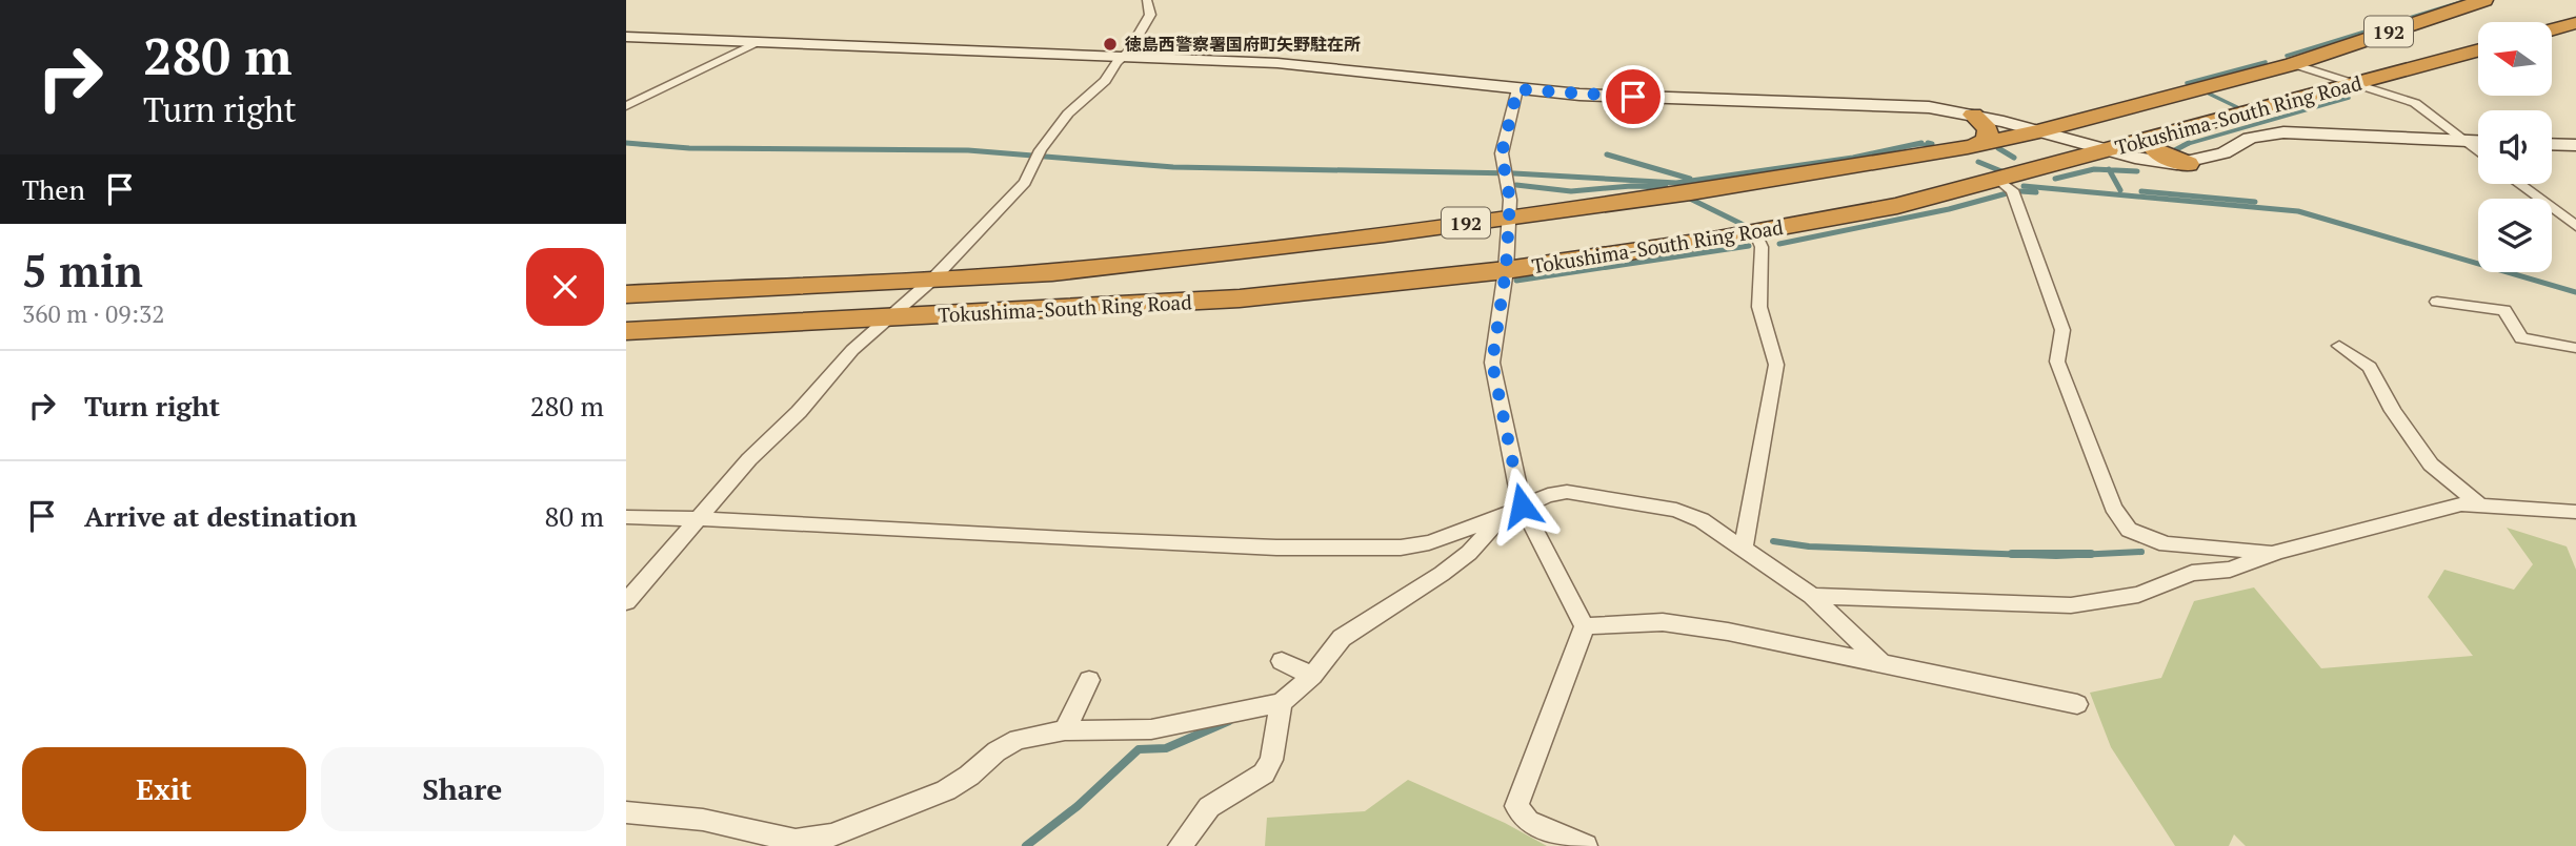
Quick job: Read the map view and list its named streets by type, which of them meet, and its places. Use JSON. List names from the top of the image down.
{
  "streets": {
    "highway": ["192", "Tokushima-South Ring Road"]
  },
  "places": ["徳島西警察署国府町矢野駐在所"],
  "north": "left",
  "page": {
    "turn": ["280 m", "Turn right"],
    "then": "Then",
    "heading": ["5 min", "360 m · 09:32"],
    "list": [
      {
        "name": "Turn right",
        "value": "280 m"
      },
      {
        "name": "Arrive at destination",
        "value": "80 m"
      }
    ],
    "buttons": ["Exit", "Share"]
  }
}
